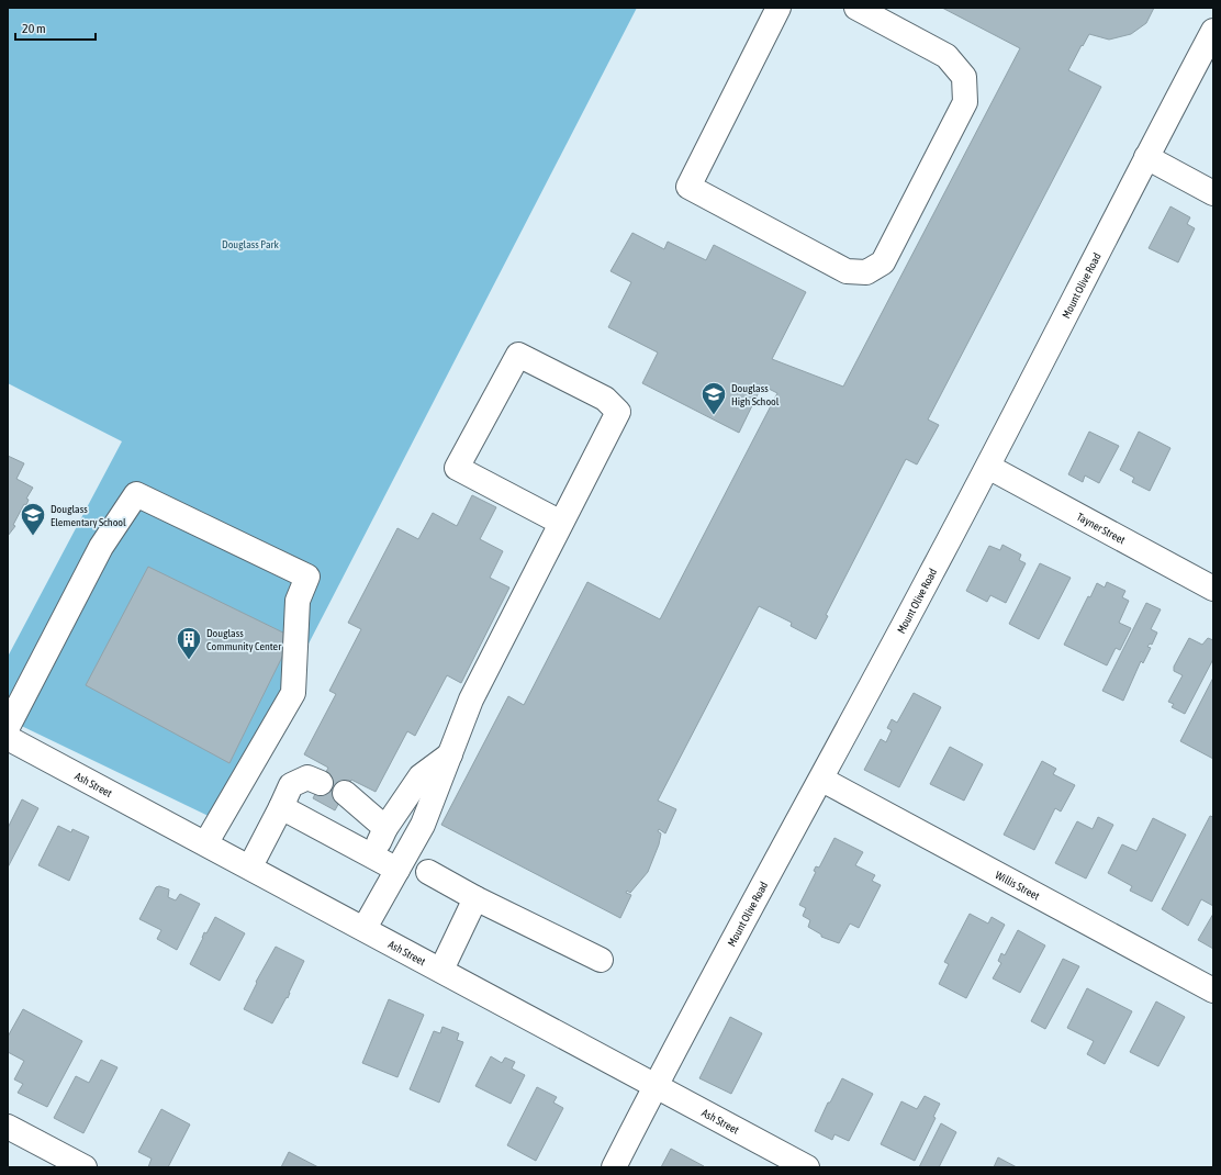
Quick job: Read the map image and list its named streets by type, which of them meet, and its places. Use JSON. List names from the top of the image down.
{
  "streets": {
    "street": [
      "Mount Olive Road",
      "Tayner Street",
      "Ash Street",
      "Willis Street"
    ]
  },
  "crossings": [
    ["Mount Olive Road", "Tayner Street"],
    ["Mount Olive Road", "Ash Street"],
    ["Mount Olive Road", "Willis Street"]
  ],
  "parks": ["Douglass Park"],
  "places": {
    "school or university": ["Douglass High School", "Douglass Elementary School"],
    "building": ["Douglass Community Center"]
  },
  "scale_bar": "20 m"
}
